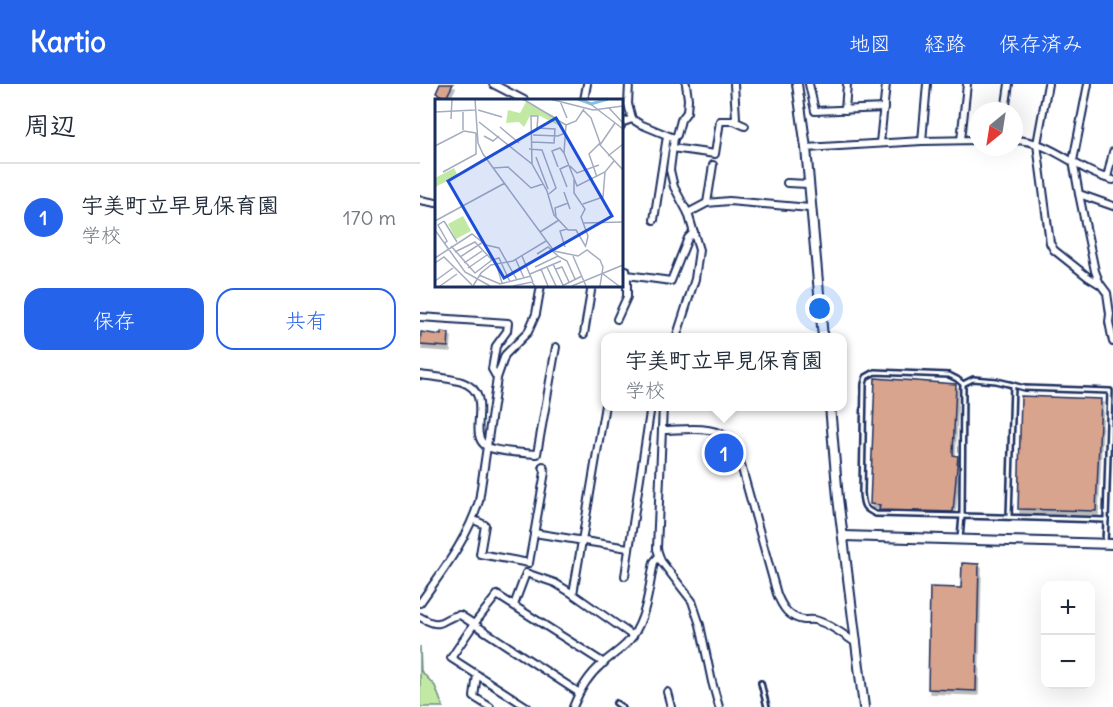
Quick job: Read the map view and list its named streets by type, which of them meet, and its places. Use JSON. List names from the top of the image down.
{
  "north": "bottom left",
  "page": {
    "header": "Kartio",
    "nav": ["地図", "経路", "保存済み"],
    "heading": "周辺",
    "list": [
      {
        "mark": "1",
        "name": "宇美町立早見保育園",
        "note": "学校",
        "value": "170 m"
      }
    ],
    "buttons": ["保存", "共有"],
    "popup": ["宇美町立早見保育園", "学校"],
    "pins": "1",
    "map_buttons": ["+", "−"]
  }
}
